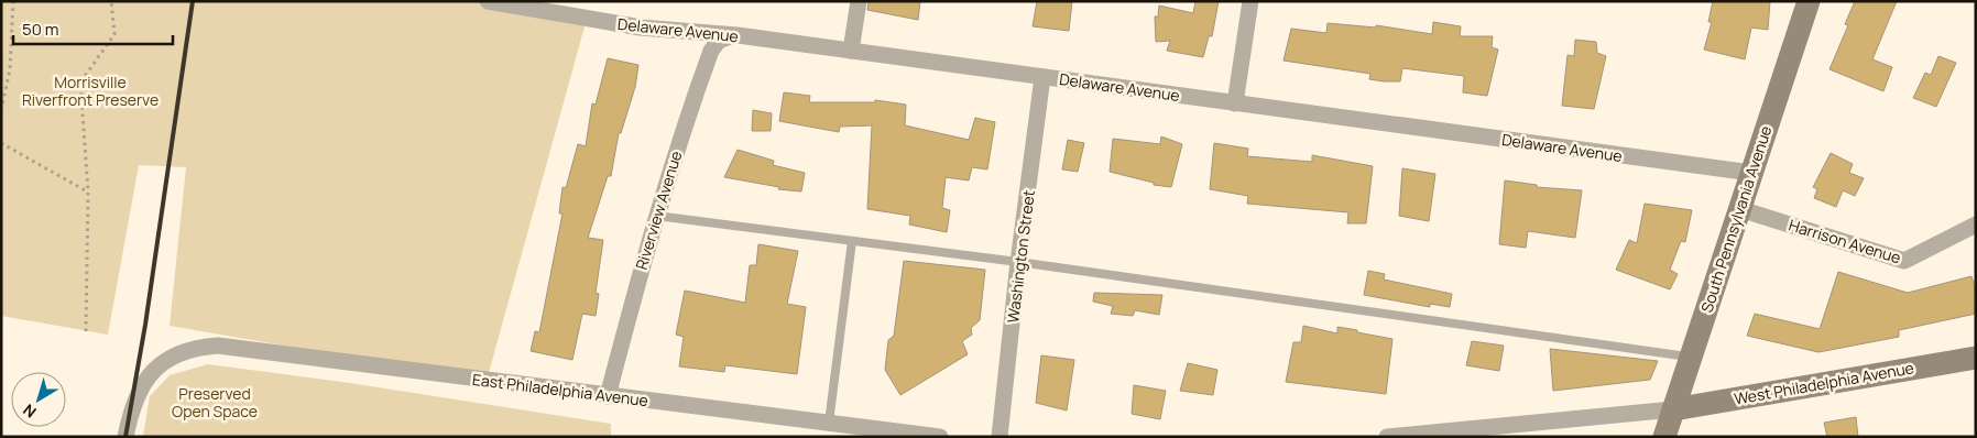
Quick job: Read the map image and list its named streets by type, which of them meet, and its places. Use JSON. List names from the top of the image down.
{
  "streets": {
    "main road": ["South Pennsylvania Avenue", "West Philadelphia Avenue"],
    "street": [
      "Delaware Avenue",
      "Riverview Avenue",
      "Harrison Avenue",
      "Washington Street",
      "East Philadelphia Avenue"
    ]
  },
  "crossings": [
    ["Delaware Avenue", "Riverview Avenue"],
    ["Delaware Avenue", "South Pennsylvania Avenue"],
    ["Delaware Avenue", "Washington Street"],
    ["Riverview Avenue", "East Philadelphia Avenue"],
    ["South Pennsylvania Avenue", "Harrison Avenue"],
    ["South Pennsylvania Avenue", "West Philadelphia Avenue"]
  ],
  "parks": ["Morrisville Riverfront Preserve", "Preserved Open Space"],
  "scale_bar": "50 m",
  "north": "bottom left"
}
